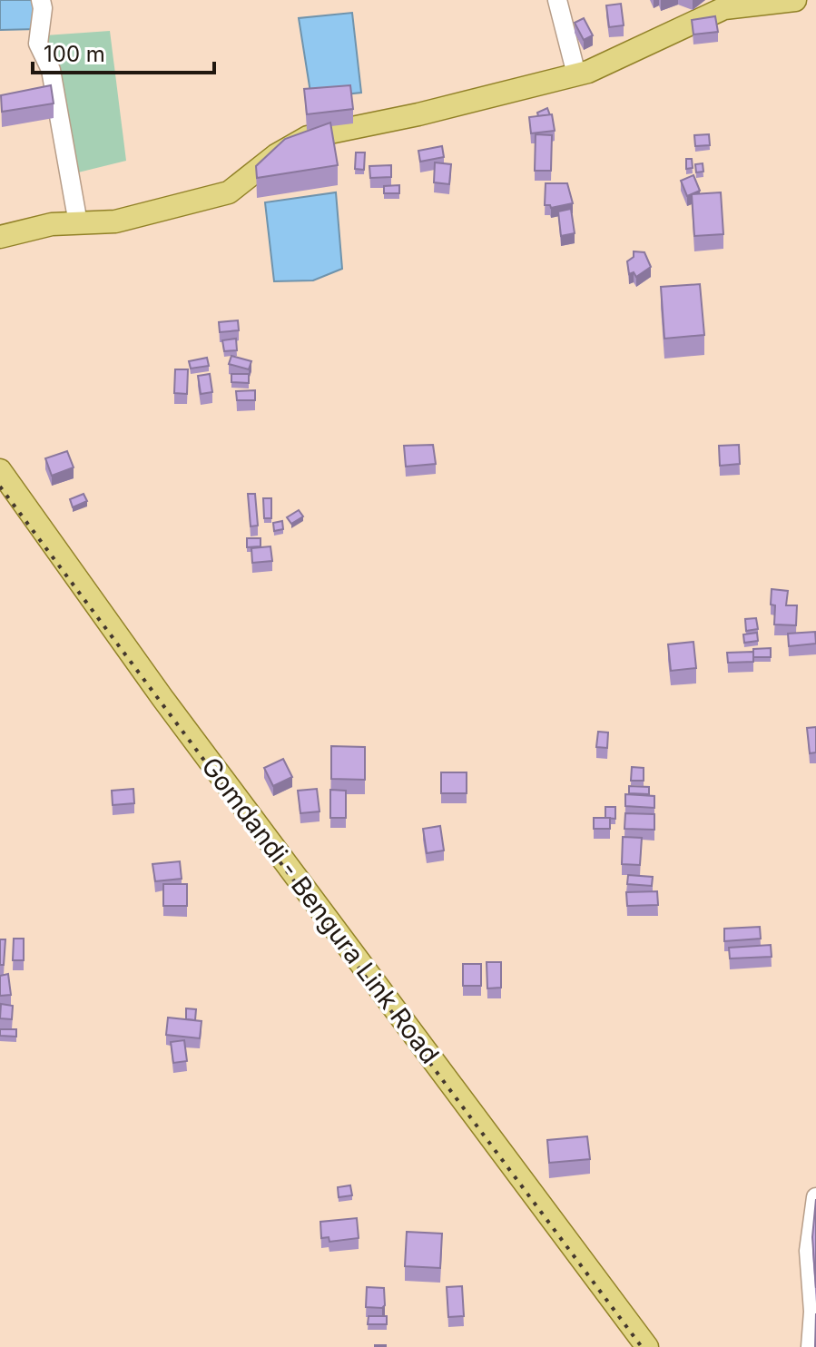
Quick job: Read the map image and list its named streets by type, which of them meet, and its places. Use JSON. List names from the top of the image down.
{
  "streets": {
    "main road": ["Gomdandi - Bengura Link Road"]
  },
  "scale_bar": "100 m"
}
